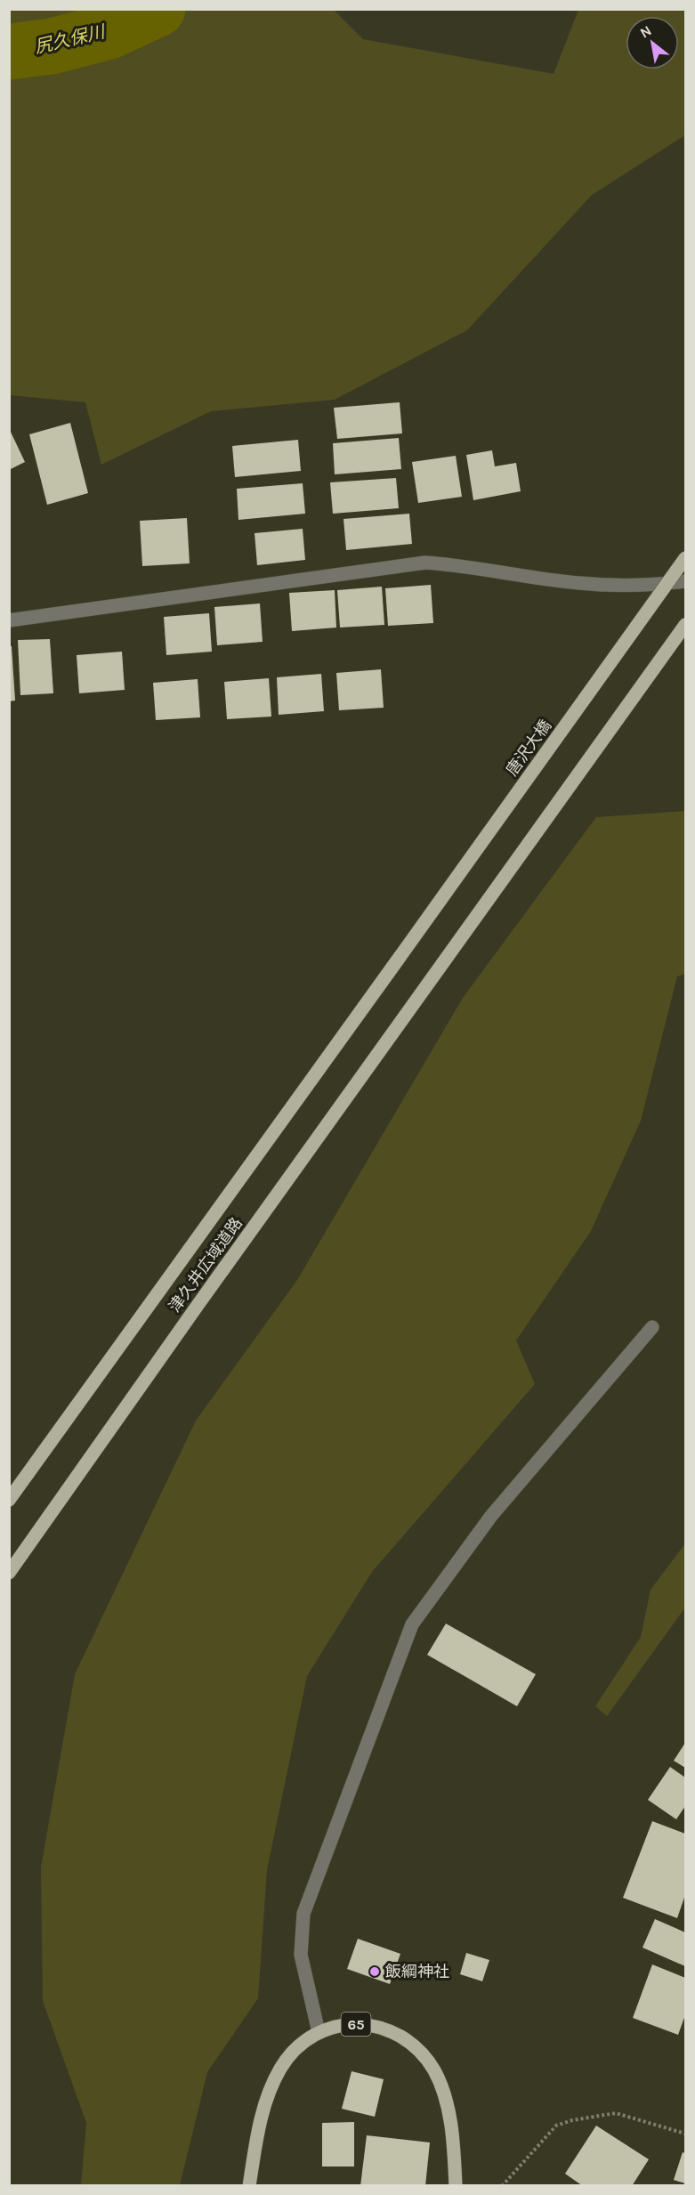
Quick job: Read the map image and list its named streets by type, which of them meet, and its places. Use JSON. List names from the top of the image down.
{
  "streets": {
    "main road": ["唐沢大橋", "津久井広域道路", "65"]
  },
  "crossings": [
    ["唐沢大橋", "津久井広域道路"]
  ],
  "water": ["尻久保川"],
  "places": ["飯綱神社"],
  "north": "top left"
}
